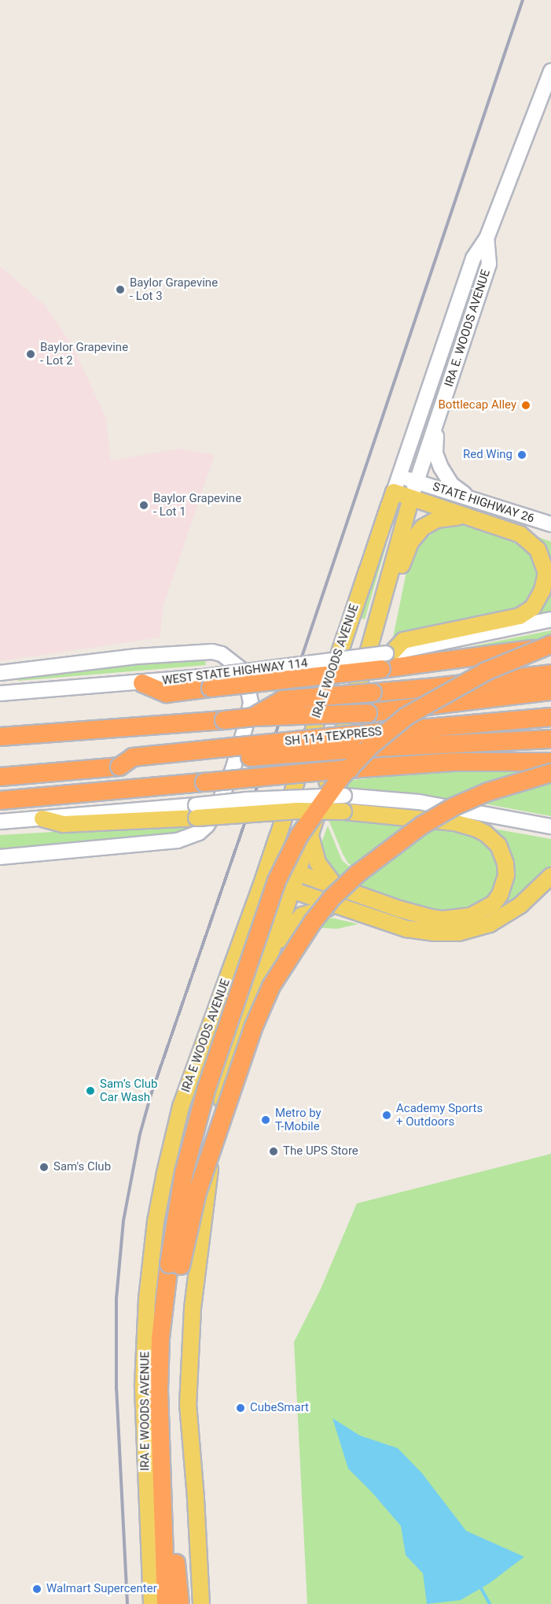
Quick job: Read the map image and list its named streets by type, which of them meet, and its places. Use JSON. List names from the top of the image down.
{
  "streets": {
    "highway": ["SH 114 TEXPRESS"],
    "main road": ["IRA E. WOODS AVENUE", "STATE HIGHWAY 26", "IRA E WOODS AVENUE"]
  },
  "crossings": [
    ["IRA E. WOODS AVENUE", "STATE HIGHWAY 26"],
    ["IRA E. WOODS AVENUE", "IRA E WOODS AVENUE"]
  ],
  "places": [
    "Baylor Grapevine - Lot 3",
    "Baylor Grapevine - Lot 2",
    "Bottlecap Alley",
    "Red Wing",
    "Baylor Grapevine - Lot 1",
    "Sam’s Club Car Wash",
    "Academy Sports + Outdoors",
    "Metro by T-Mobile",
    "The UPS Store",
    "Sam's Club",
    "CubeSmart",
    "Walmart Supercenter"
  ]
}
